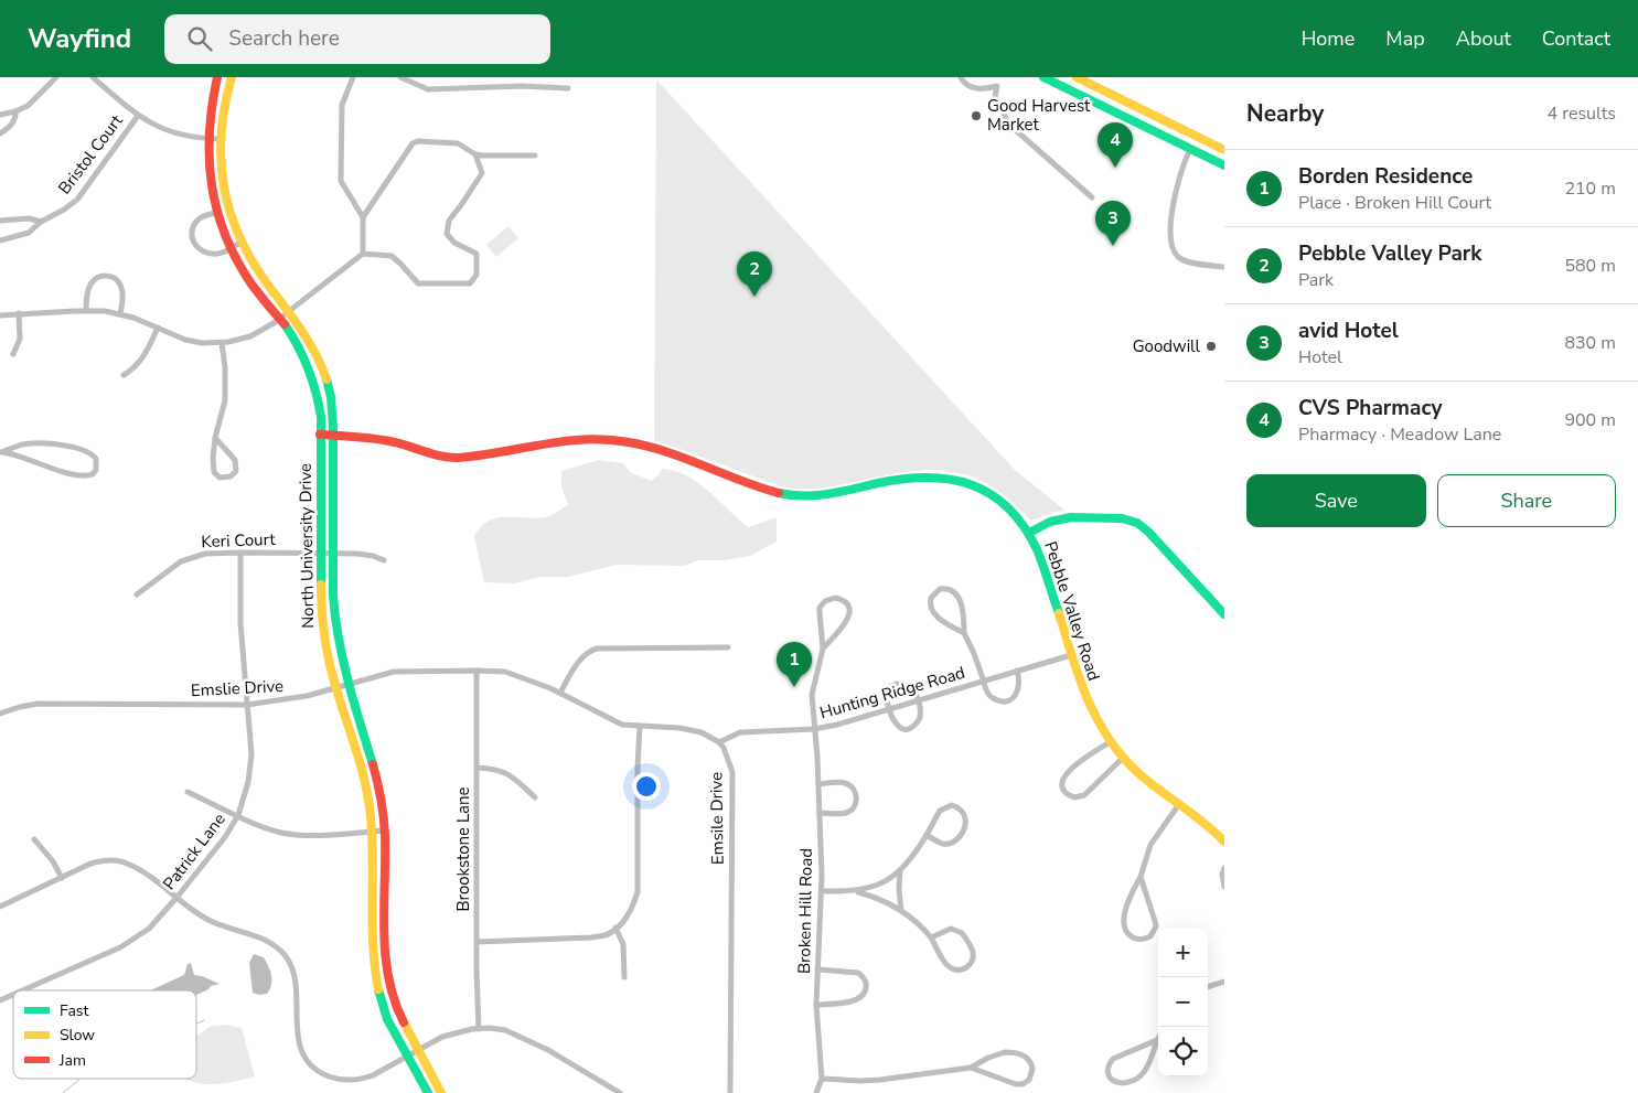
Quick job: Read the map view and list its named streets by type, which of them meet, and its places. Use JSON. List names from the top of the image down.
{
  "streets": {
    "street": [
      "Bristol Court",
      "Keri Court",
      "North University Drive",
      "Pebble Valley Road",
      "Emslie Drive",
      "Hunting Ridge Road",
      "Emsile Drive",
      "Brookstone Lane",
      "Patrick Lane",
      "Broken Hill Road"
    ]
  },
  "crossings": [
    ["Keri Court", "North University Drive"],
    ["Keri Court", "Patrick Lane"],
    ["North University Drive", "Pebble Valley Road"],
    ["North University Drive", "Emslie Drive"],
    ["Pebble Valley Road", "Hunting Ridge Road"],
    ["Emslie Drive", "Brookstone Lane"],
    ["Emslie Drive", "Patrick Lane"],
    ["Hunting Ridge Road", "Emsile Drive"],
    ["Hunting Ridge Road", "Broken Hill Road"]
  ],
  "places": ["Good Harvest Market", "Goodwill"],
  "legend": ["Fast", "Slow", "Jam"],
  "page": {
    "header": "Wayfind",
    "search": "Search here",
    "nav": [
      "Home",
      "Map",
      "About",
      "Contact"
    ],
    "heading": ["Nearby", "4 results"],
    "pins": [
      "4",
      "3",
      "2",
      "1"
    ],
    "list": [
      {
        "mark": "1",
        "name": "Borden Residence",
        "note": "Place · Broken Hill Court",
        "value": "210 m"
      },
      {
        "mark": "2",
        "name": "Pebble Valley Park",
        "note": "Park",
        "value": "580 m"
      },
      {
        "mark": "3",
        "name": "avid Hotel",
        "note": "Hotel",
        "value": "830 m"
      },
      {
        "mark": "4",
        "name": "CVS Pharmacy",
        "note": "Pharmacy · Meadow Lane",
        "value": "900 m"
      }
    ],
    "buttons": ["Save", "Share"],
    "map_buttons": ["+", "−"]
  }
}
